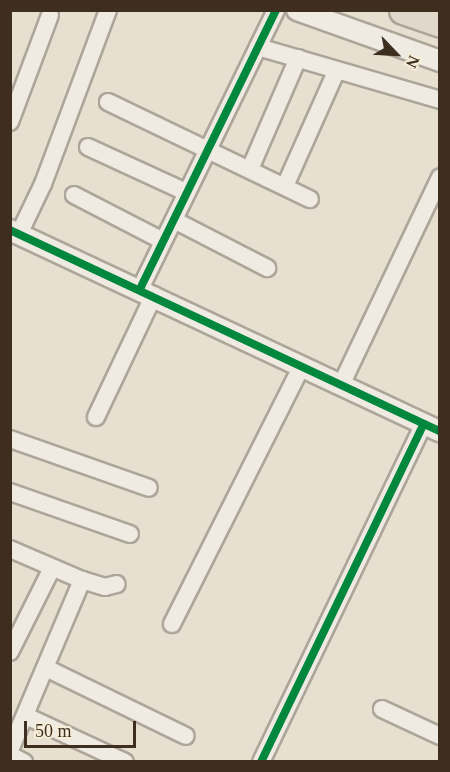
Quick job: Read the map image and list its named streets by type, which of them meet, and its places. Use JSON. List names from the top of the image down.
{
  "scale_bar": "50 m",
  "north": "bottom right"
}
